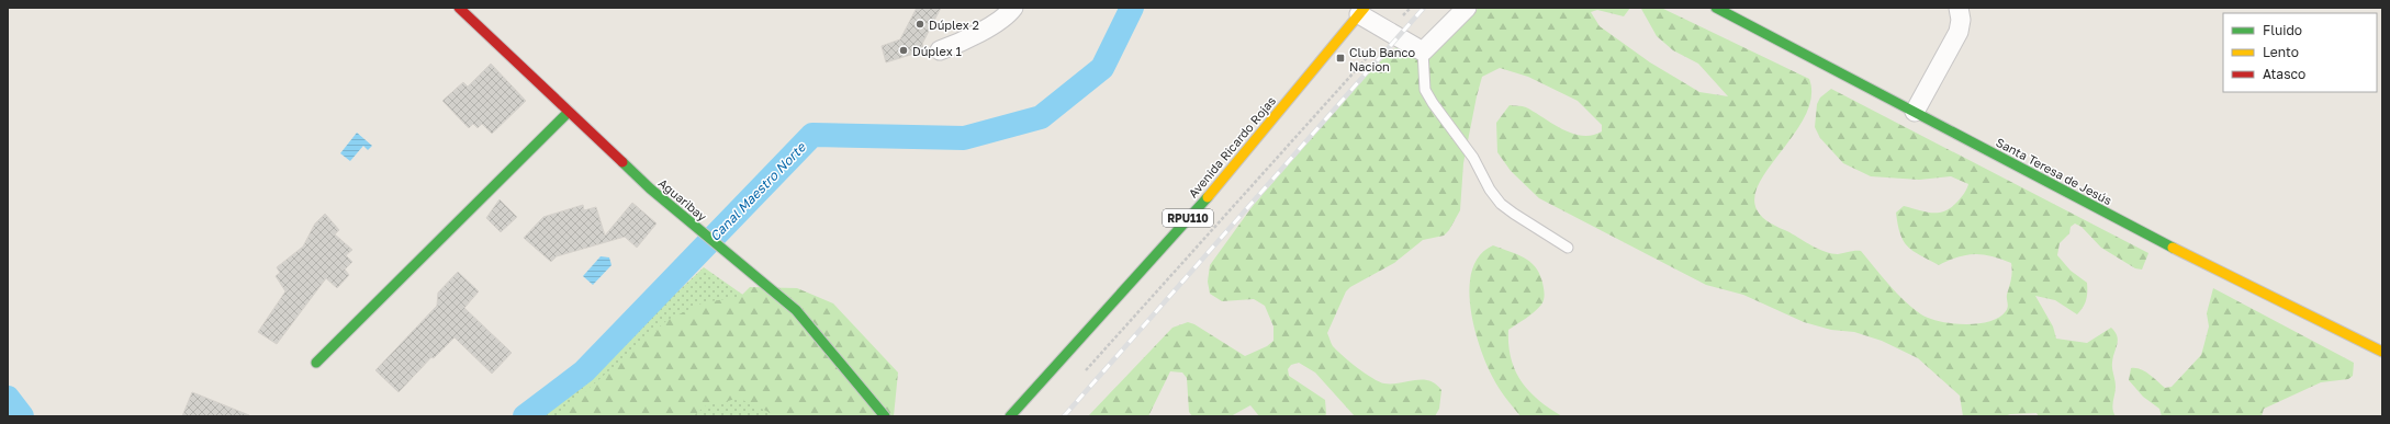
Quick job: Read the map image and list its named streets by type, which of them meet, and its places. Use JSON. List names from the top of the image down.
{
  "streets": {
    "street": [
      "Avenida Ricardo Rojas",
      "Santa Teresa de Jesús",
      "Aguaribay",
      "RPU110"
    ]
  },
  "water": ["Canal Maestro Norte"],
  "places": {
    "other": ["Dúplex 2", "Dúplex 1"],
    "transit": ["Club Banco Nacion"]
  },
  "legend": ["Fluido", "Lento", "Atasco"]
}
